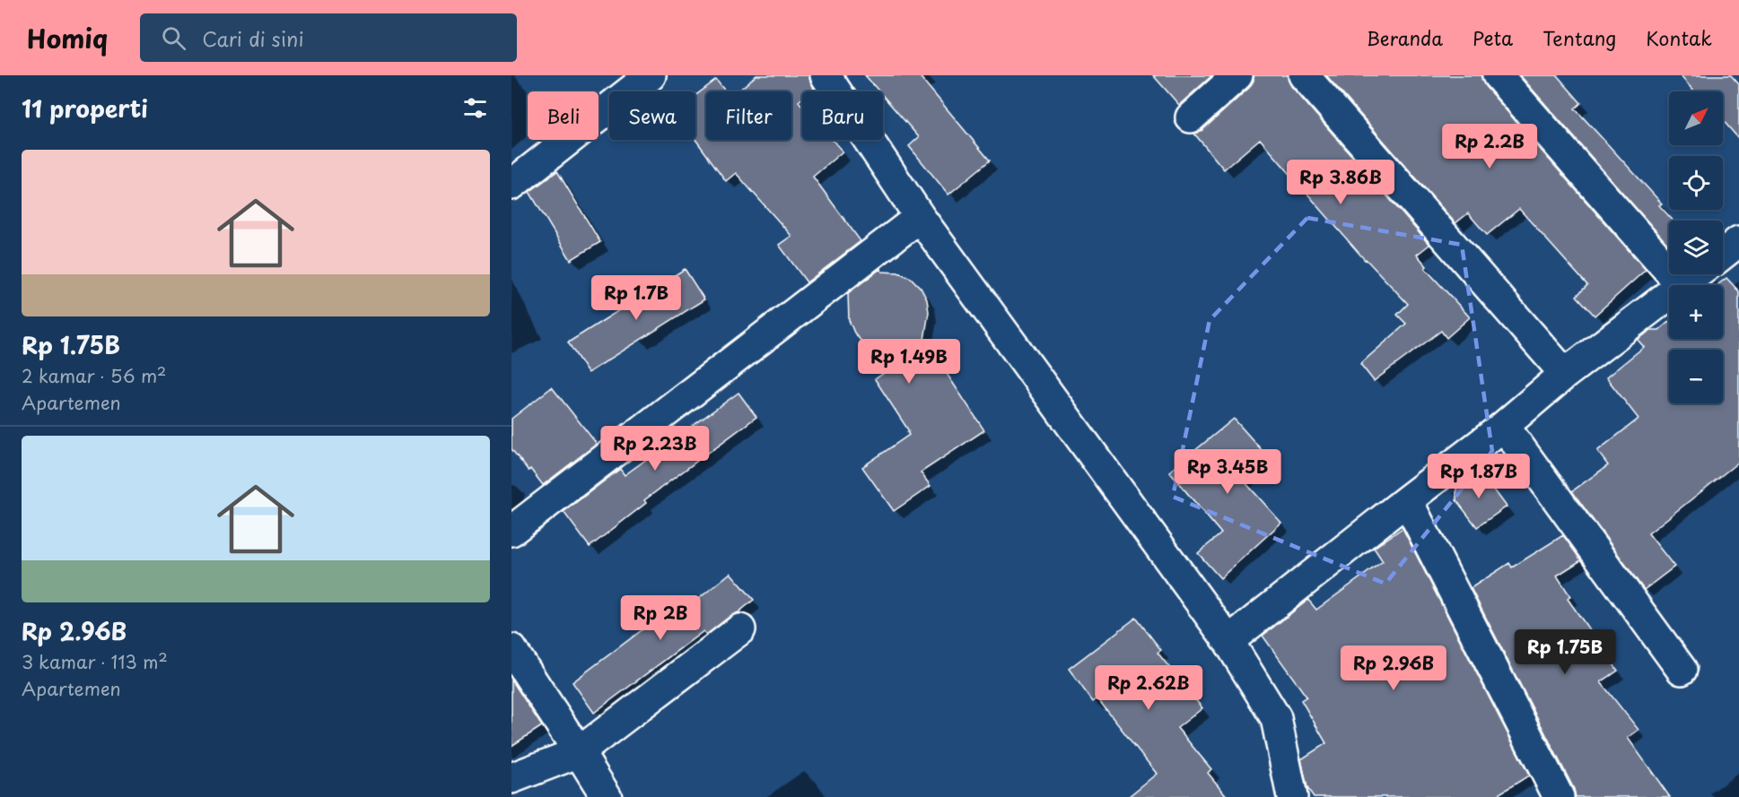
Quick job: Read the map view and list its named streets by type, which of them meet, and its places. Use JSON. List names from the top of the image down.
{
  "north": "top right",
  "page": {
    "header": "Homiq",
    "search": "Cari di sini",
    "nav": [
      "Beranda",
      "Peta",
      "Tentang",
      "Kontak"
    ],
    "heading": "11 properti",
    "map_buttons": ["+", "−"],
    "chip": [
      "Beli",
      "Sewa",
      "Filter",
      "Baru"
    ],
    "price": [
      "Rp 2.2B",
      "Rp 3.86B",
      "Rp 1.7B",
      "Rp 1.49B",
      "Rp 2.23B",
      "Rp 3.45B",
      "Rp 1.87B",
      "Rp 2B",
      "Rp 1.75B",
      "Rp 2.96B",
      "Rp 2.62B"
    ],
    "list": [
      {
        "name": "Rp 1.75B",
        "note": "2 kamar · 56 m² · Apartemen"
      },
      {
        "name": "Rp 2.96B",
        "note": "3 kamar · 113 m² · Apartemen"
      }
    ]
  }
}
